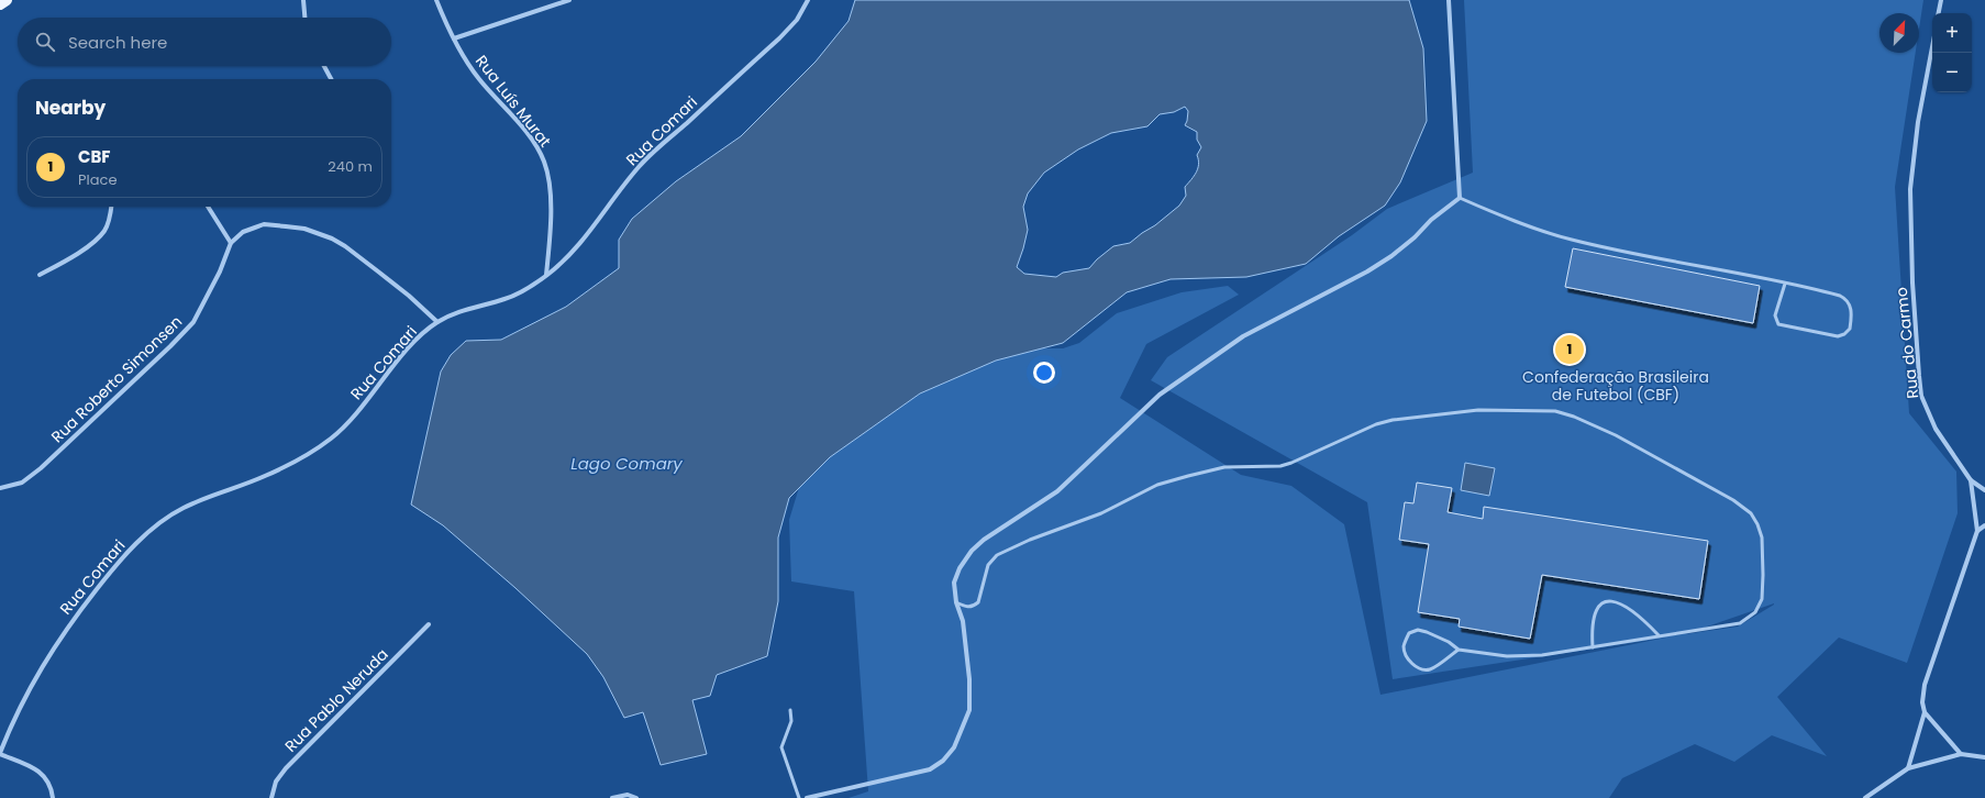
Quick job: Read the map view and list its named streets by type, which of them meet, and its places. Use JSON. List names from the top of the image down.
{
  "streets": {
    "street": [
      "Rua Luís Murat",
      "Rua Comari",
      "Rua do Carmo",
      "Rua Roberto Simonsen",
      "Rua Pablo Neruda"
    ]
  },
  "crossings": [
    ["Rua Luís Murat", "Rua Comari"]
  ],
  "water": ["Lago Comary"],
  "parks": ["Confederação Brasileira de Futebol (CBF)"],
  "north": "top right",
  "page": {
    "map_buttons": ["+", "−"],
    "search": "Search here",
    "heading": "Nearby",
    "list": [
      {
        "mark": "1",
        "name": "CBF",
        "note": "Place",
        "value": "240 m"
      }
    ],
    "pins": "1"
  }
}
